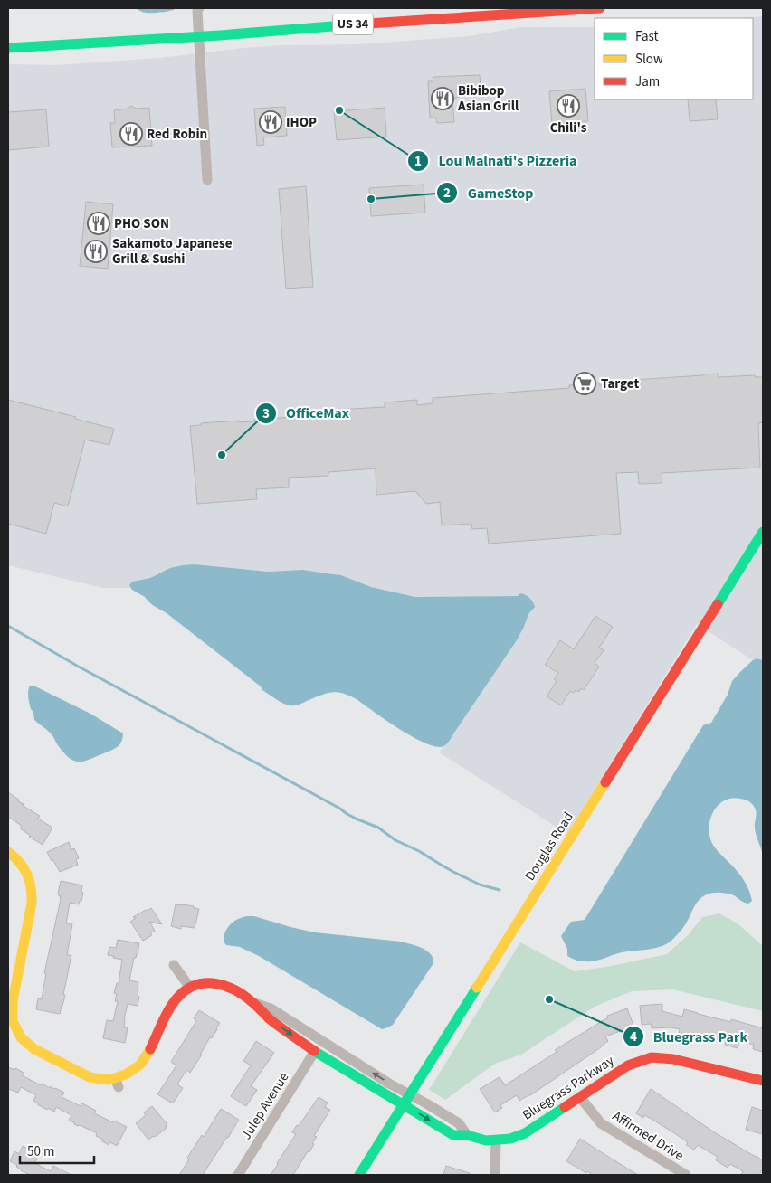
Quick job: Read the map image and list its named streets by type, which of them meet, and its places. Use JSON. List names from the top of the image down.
{
  "streets": {
    "street": [
      "US 34",
      "Douglas Road",
      "Bluegrass Parkway",
      "Julep Avenue",
      "Affirmed Drive"
    ]
  },
  "crossings": [
    ["Douglas Road", "Bluegrass Parkway"],
    ["Bluegrass Parkway", "Julep Avenue"],
    ["Bluegrass Parkway", "Affirmed Drive"]
  ],
  "places": {
    "restaurant": [
      "Bibibop Asian Grill",
      "Chili's",
      "IHOP",
      "Red Robin",
      "PHO SON",
      "Sakamoto Japanese Grill & Sushi"
    ],
    "other": [
      "Lou Malnati's Pizzeria",
      "GameStop",
      "OfficeMax",
      "Bluegrass Park"
    ],
    "supermarket": ["Target"]
  },
  "legend": ["Fast", "Slow", "Jam"],
  "scale_bar": "50 m"
}
